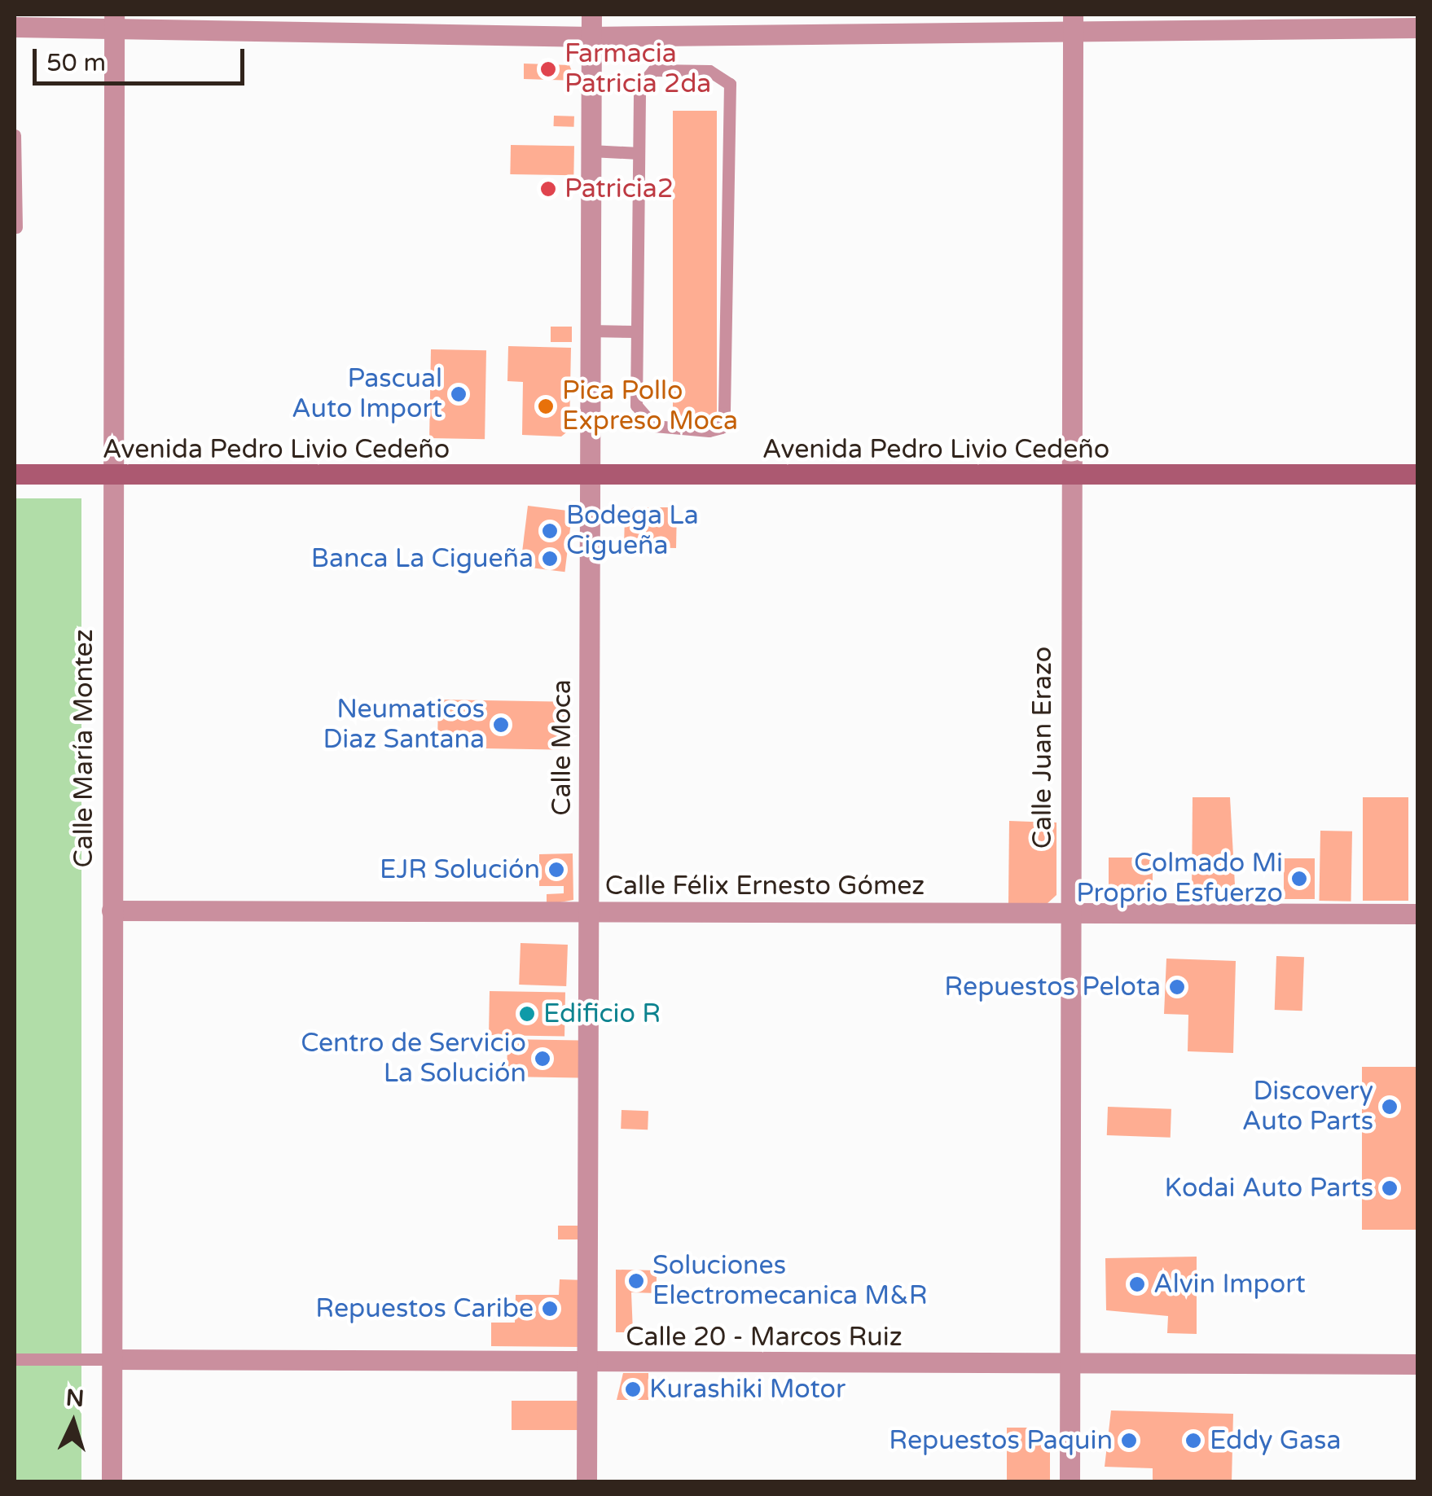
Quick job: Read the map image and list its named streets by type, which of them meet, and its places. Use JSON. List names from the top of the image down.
{
  "streets": {
    "main road": ["Avenida Pedro Livio Cedeño"],
    "street": [
      "Calle Moca",
      "Calle Juan Erazo",
      "Calle María Montez",
      "Calle Félix Ernesto Gómez",
      "Calle 20 - Marcos Ruiz"
    ]
  },
  "crossings": [
    ["Avenida Pedro Livio Cedeño", "Calle Moca"],
    ["Avenida Pedro Livio Cedeño", "Calle Juan Erazo"],
    ["Avenida Pedro Livio Cedeño", "Calle María Montez"],
    ["Calle Moca", "Calle Félix Ernesto Gómez"],
    ["Calle Moca", "Calle 20 - Marcos Ruiz"],
    ["Calle Juan Erazo", "Calle Félix Ernesto Gómez"],
    ["Calle Juan Erazo", "Calle 20 - Marcos Ruiz"],
    ["Calle María Montez", "Calle Félix Ernesto Gómez"],
    ["Calle María Montez", "Calle 20 - Marcos Ruiz"]
  ],
  "places": [
    "Farmacia Patricia 2da",
    "Patricia2",
    "Pascual Auto Import",
    "Pica Pollo Expreso Moca",
    "Bodega La Cigueña",
    "Banca La Cigueña",
    "Neumaticos Diaz Santana",
    "EJR Solución",
    "Colmado Mi Proprio Esfuerzo",
    "Repuestos Pelota",
    "Edificio R",
    "Centro de Servicio La Solución",
    "Discovery Auto Parts",
    "Kodai Auto Parts",
    "Soluciones Electromecanica M&R",
    "Alvin Import",
    "Repuestos Caribe",
    "Kurashiki Motor",
    "Repuestos Paquin",
    "Eddy Gasa"
  ],
  "scale_bar": "50 m",
  "north": "top"
}
